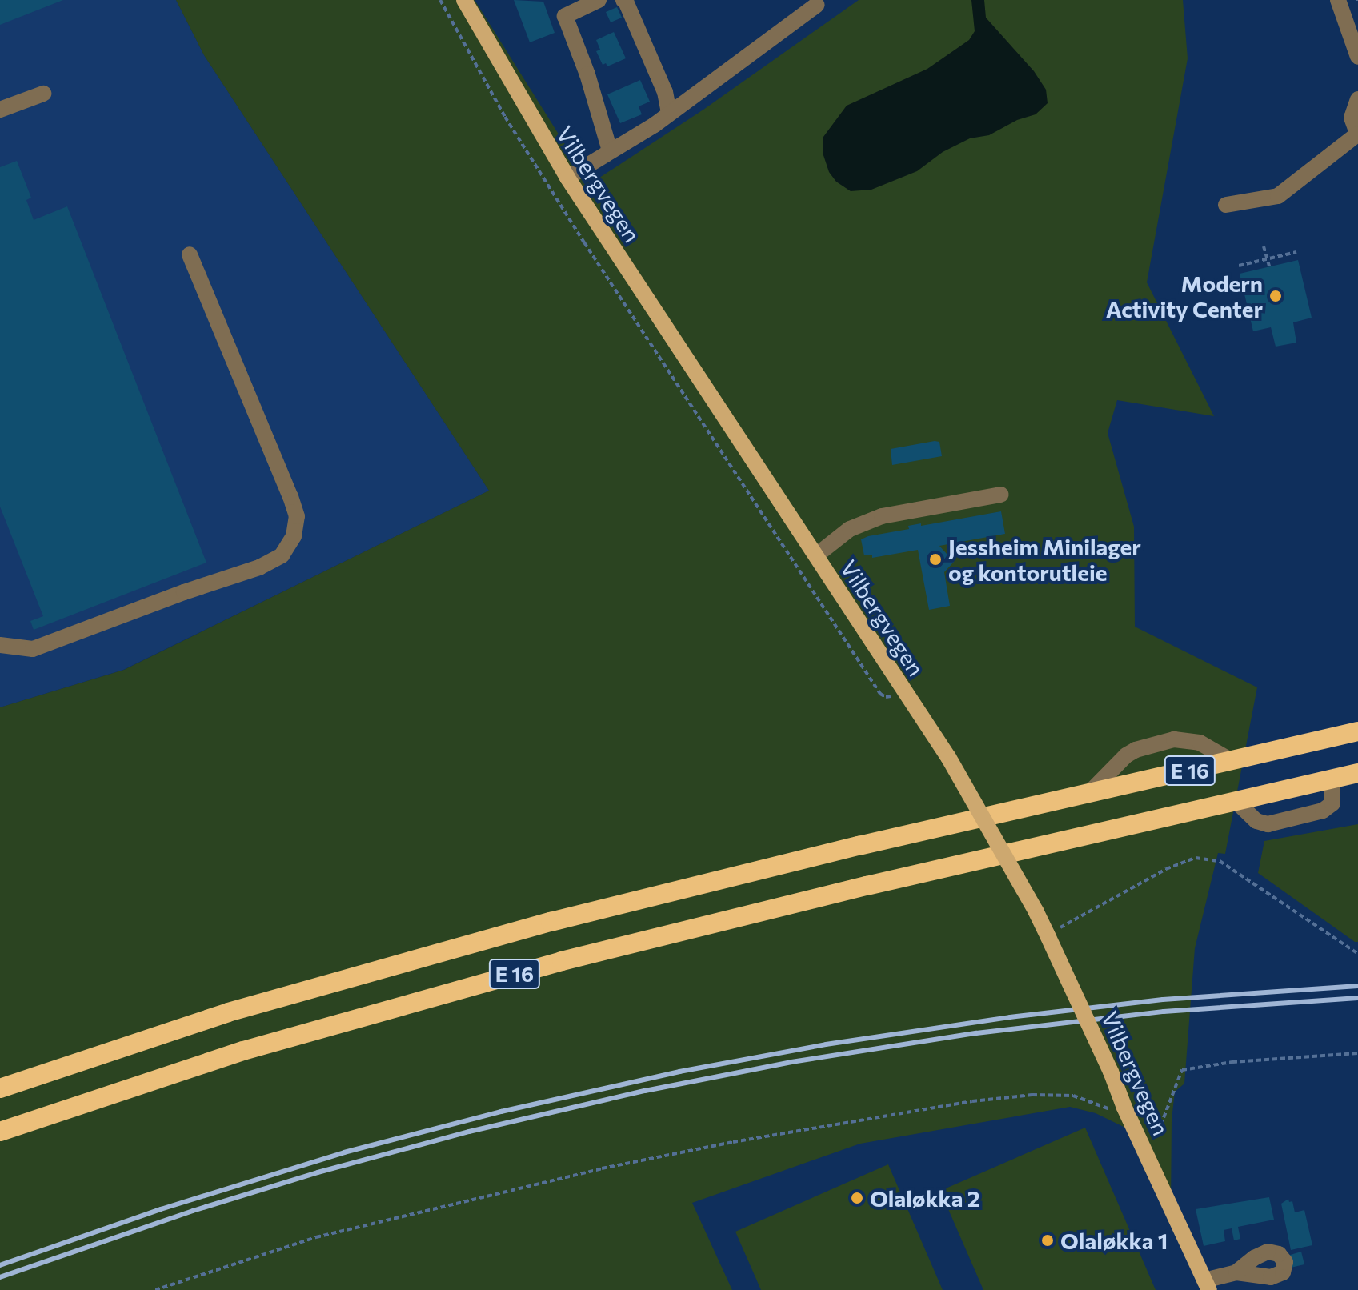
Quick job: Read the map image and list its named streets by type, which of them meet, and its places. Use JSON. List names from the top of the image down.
{
  "streets": {
    "highway": ["E 16"],
    "main road": ["Vilbergvegen"]
  },
  "places": [
    "Modern Activity Center",
    "Jessheim Minilager og kontorutleie",
    "Olaløkka 2",
    "Olaløkka 1"
  ]
}
